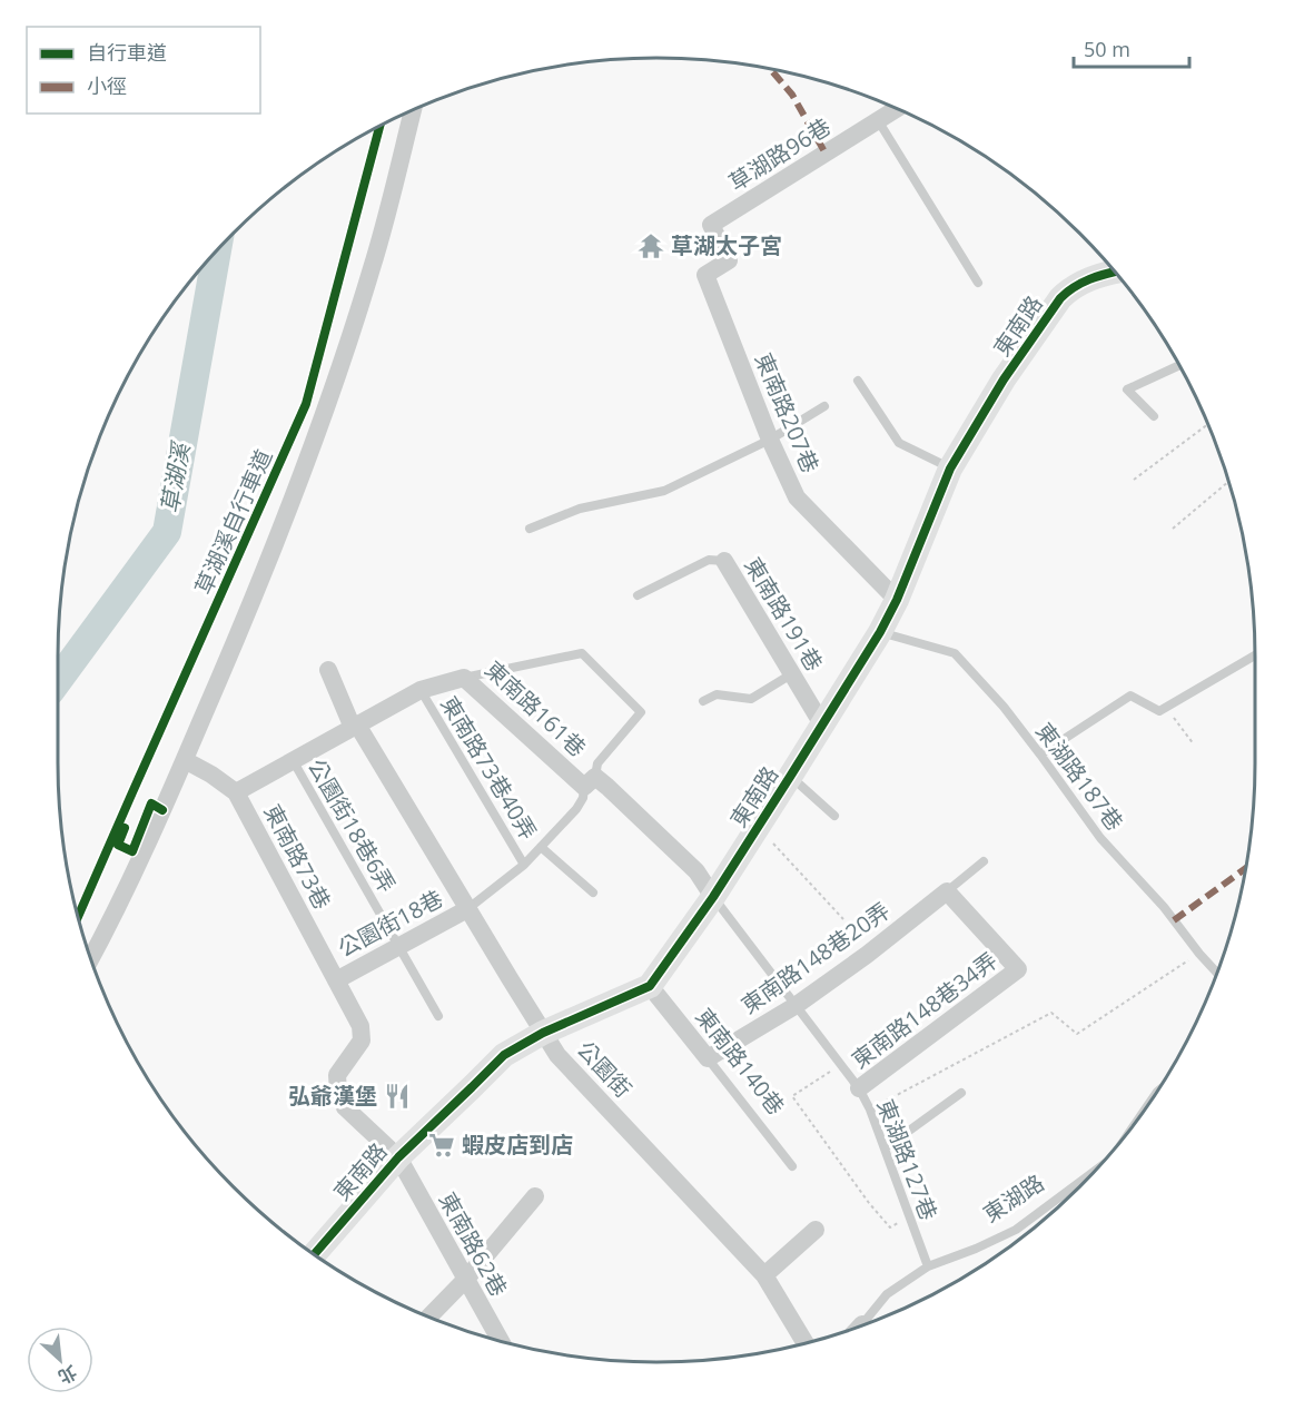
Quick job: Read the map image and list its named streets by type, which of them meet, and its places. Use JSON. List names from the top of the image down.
{
  "streets": {
    "street": [
      "草湖路96巷",
      "東南路",
      "東南路207巷",
      "東南路191巷",
      "東南路161巷",
      "東南路73巷",
      "公園街18巷",
      "東南路148巷20弄",
      "東南路148巷34弄",
      "東南路140巷",
      "公園街",
      "東南路62巷"
    ],
    "lane": [
      "東南路73巷40弄",
      "東湖路187巷",
      "公園街18巷6弄",
      "東湖路127巷",
      "東湖路"
    ],
    "cycle path": ["草湖溪自行車道"]
  },
  "crossings": [
    ["草湖路96巷", "東南路207巷"],
    ["東南路", "東南路207巷"],
    ["東南路", "東南路191巷"],
    ["東南路", "東南路161巷"],
    ["東南路", "東湖路187巷"],
    ["東南路", "東南路73巷"],
    ["東南路", "東南路140巷"],
    ["東南路", "公園街"],
    ["東南路", "東湖路127巷"],
    ["東南路", "東南路62巷"],
    ["東南路161巷", "東南路73巷"],
    ["東南路161巷", "東湖路127巷"],
    ["東南路73巷40弄", "東南路73巷"],
    ["公園街18巷6弄", "東南路73巷"],
    ["公園街18巷6弄", "公園街18巷"],
    ["東南路73巷", "公園街18巷"],
    ["東南路73巷", "公園街"],
    ["東南路73巷", "東南路62巷"],
    ["公園街18巷", "公園街"],
    ["東南路148巷20弄", "東南路148巷34弄"],
    ["東南路148巷20弄", "東南路140巷"],
    ["東南路148巷20弄", "東湖路127巷"],
    ["東南路148巷34弄", "東湖路127巷"],
    ["東湖路127巷", "東湖路"]
  ],
  "water": ["草湖溪"],
  "places": {
    "temple": ["草湖太子宮"],
    "restaurant": ["弘爺漢堡"],
    "supermarket": ["蝦皮店到店"]
  },
  "legend": ["自行車道", "小徑"],
  "scale_bar": "50 m",
  "north": "bottom right"
}
